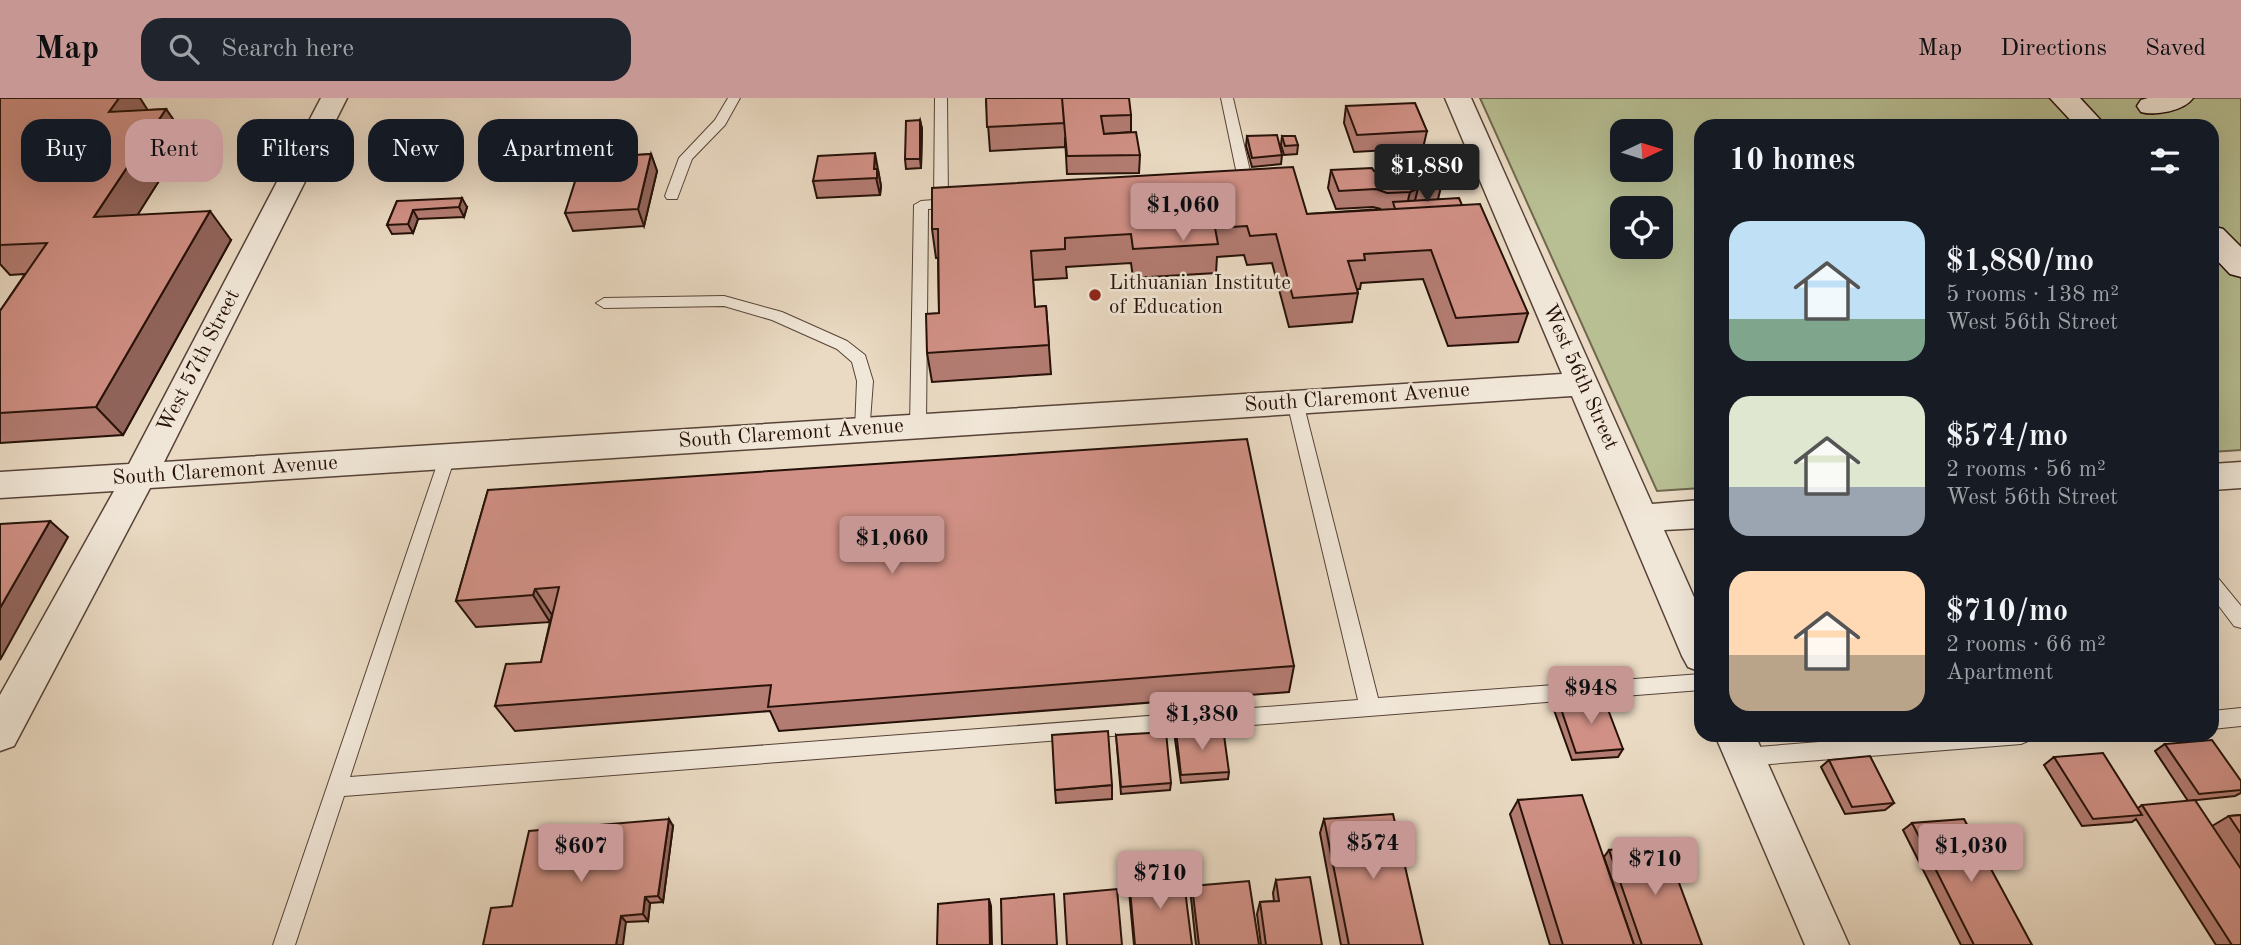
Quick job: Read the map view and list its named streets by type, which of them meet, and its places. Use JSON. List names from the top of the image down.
{
  "streets": {
    "street": ["West 57th Street", "West 56th Street", "South Claremont Avenue"]
  },
  "crossings": [
    ["West 57th Street", "South Claremont Avenue"],
    ["West 56th Street", "South Claremont Avenue"]
  ],
  "places": ["Lithuanian Institute of Education"],
  "north": "right",
  "page": {
    "header": "Map",
    "search": "Search here",
    "nav": ["Map", "Directions", "Saved"],
    "chip": [
      "Buy",
      "Rent",
      "Filters",
      "New",
      "Apartment"
    ],
    "heading": "10 homes",
    "price": [
      "$1,880",
      "$1,060",
      "$1,060",
      "$948",
      "$1,380",
      "$574",
      "$607",
      "$1,030",
      "$710",
      "$710"
    ],
    "list": [
      {
        "name": "$1,880/mo",
        "note": "5 rooms · 138 m² · West 56th Street"
      },
      {
        "name": "$574/mo",
        "note": "2 rooms · 56 m² · West 56th Street"
      },
      {
        "name": "$710/mo",
        "note": "2 rooms · 66 m² · Apartment"
      }
    ]
  }
}
